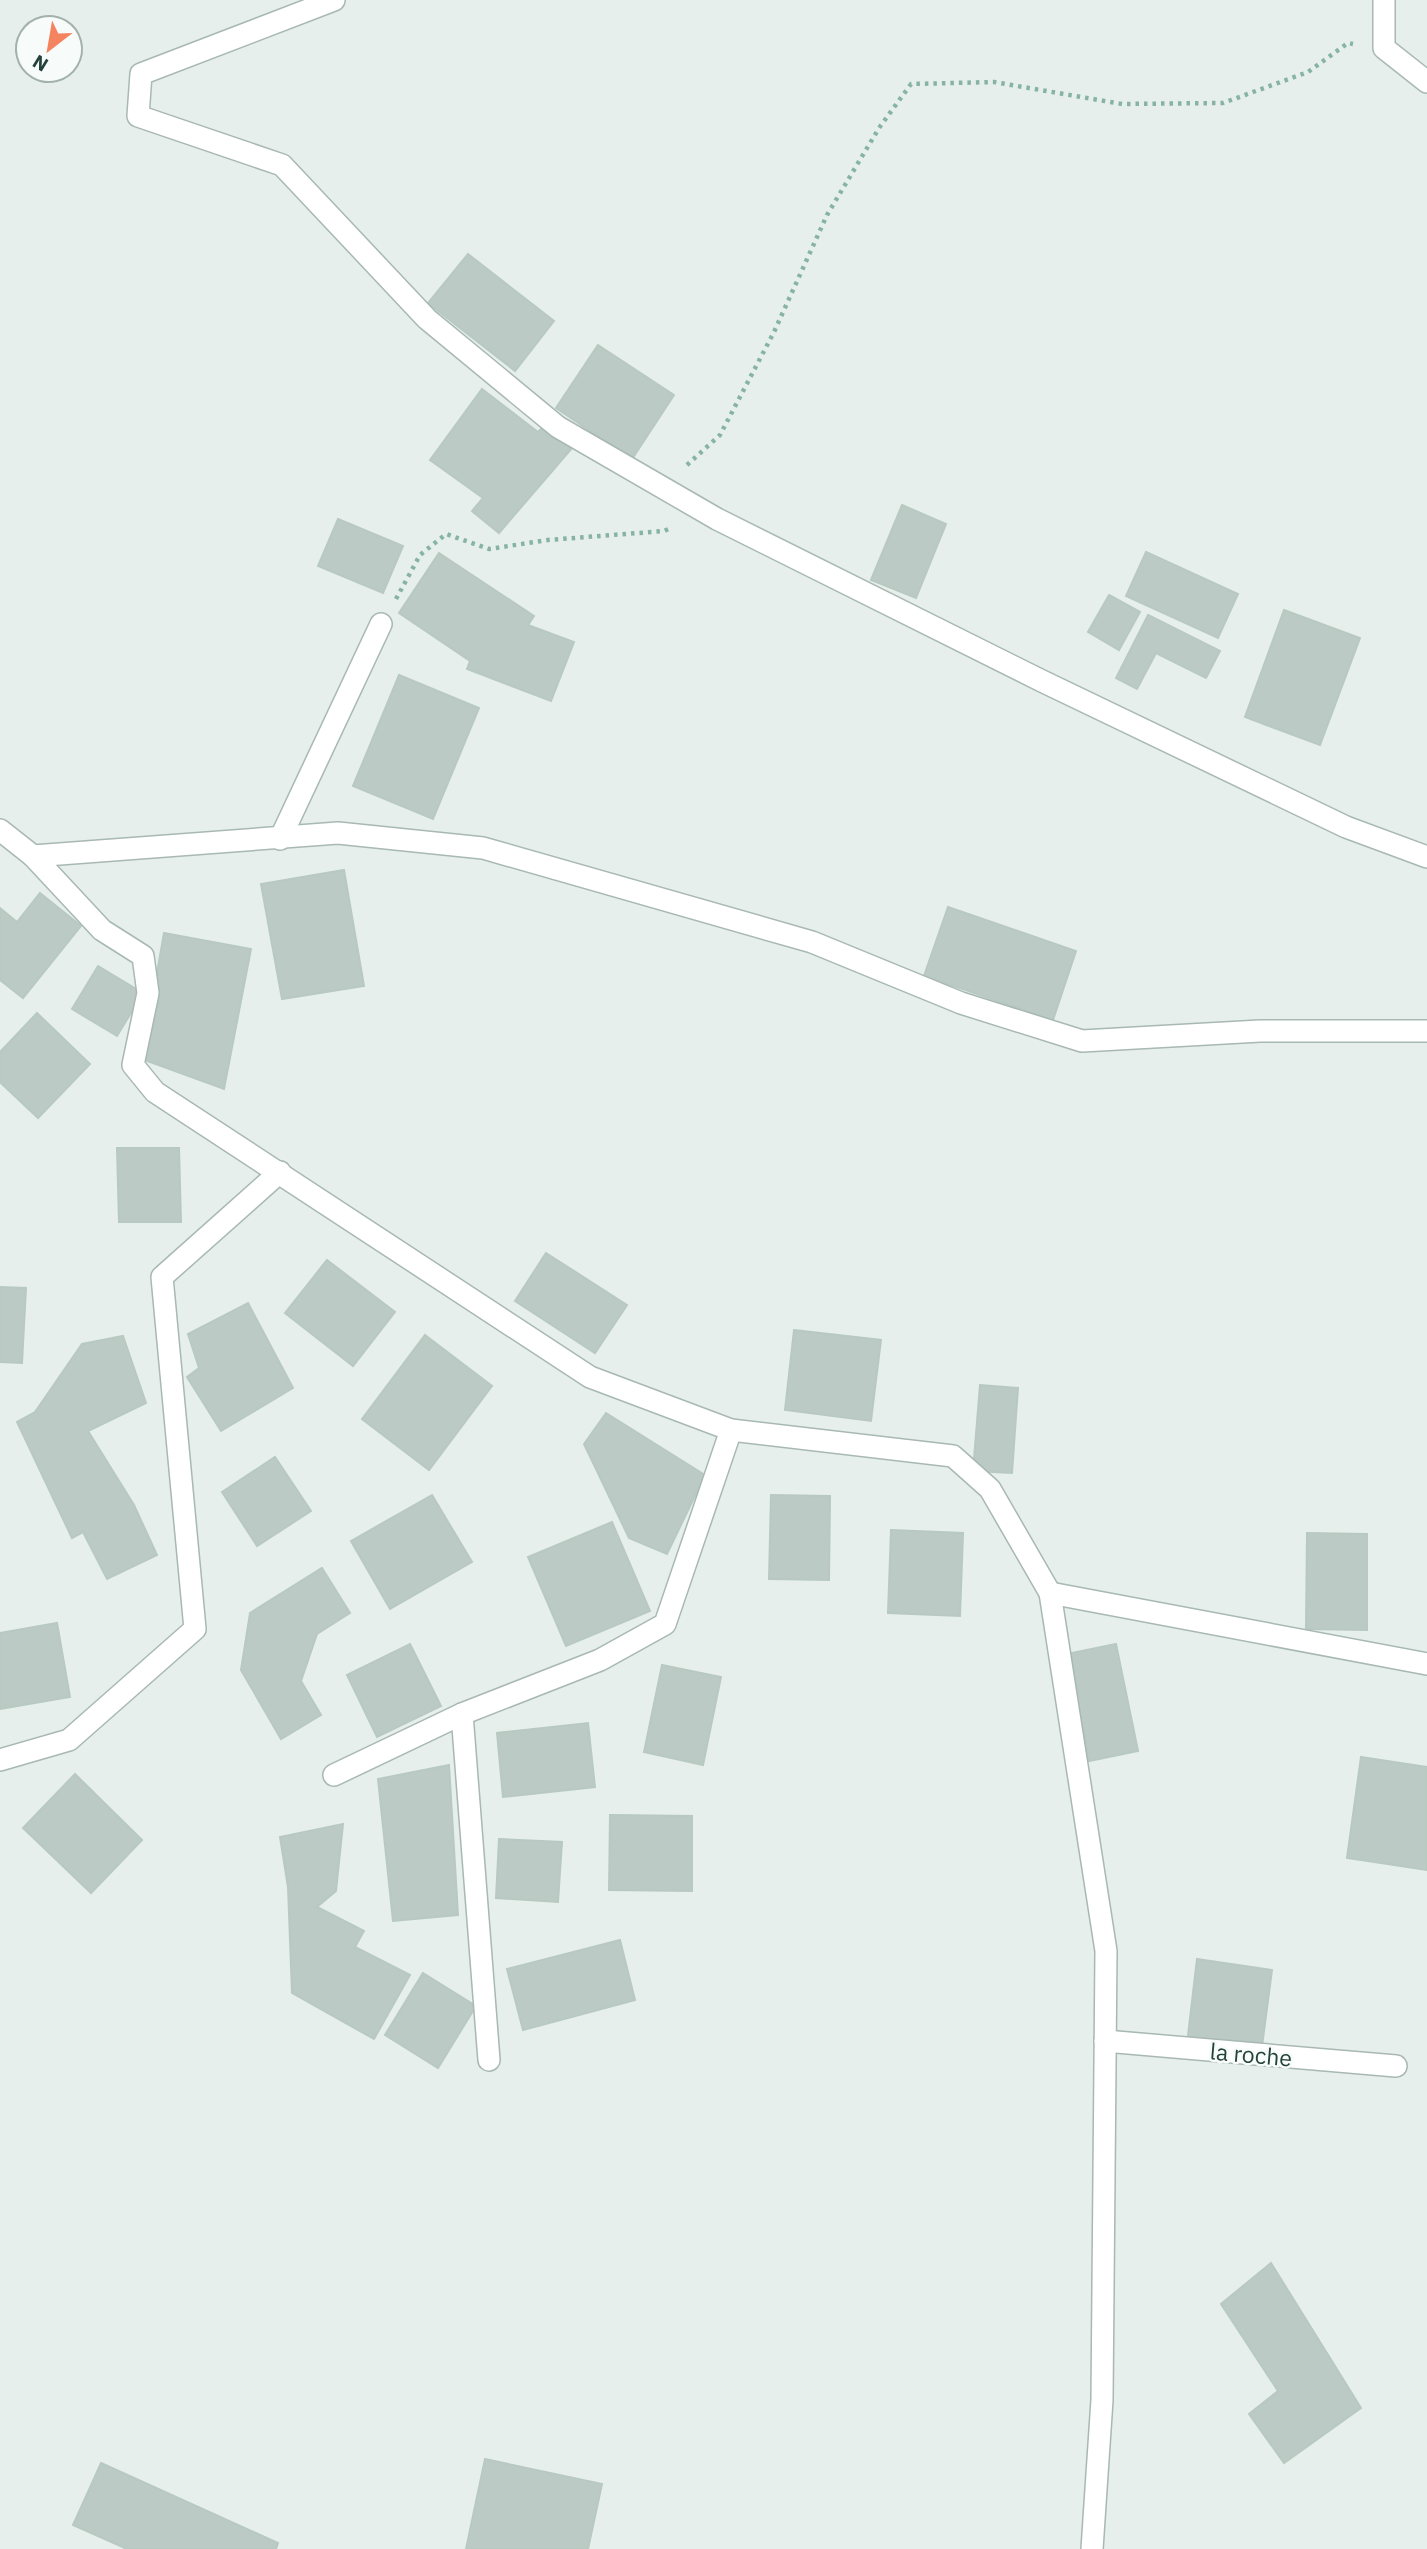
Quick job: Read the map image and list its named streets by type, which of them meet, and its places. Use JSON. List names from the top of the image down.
{
  "streets": {
    "street": ["la roche"]
  },
  "north": "bottom left"
}
